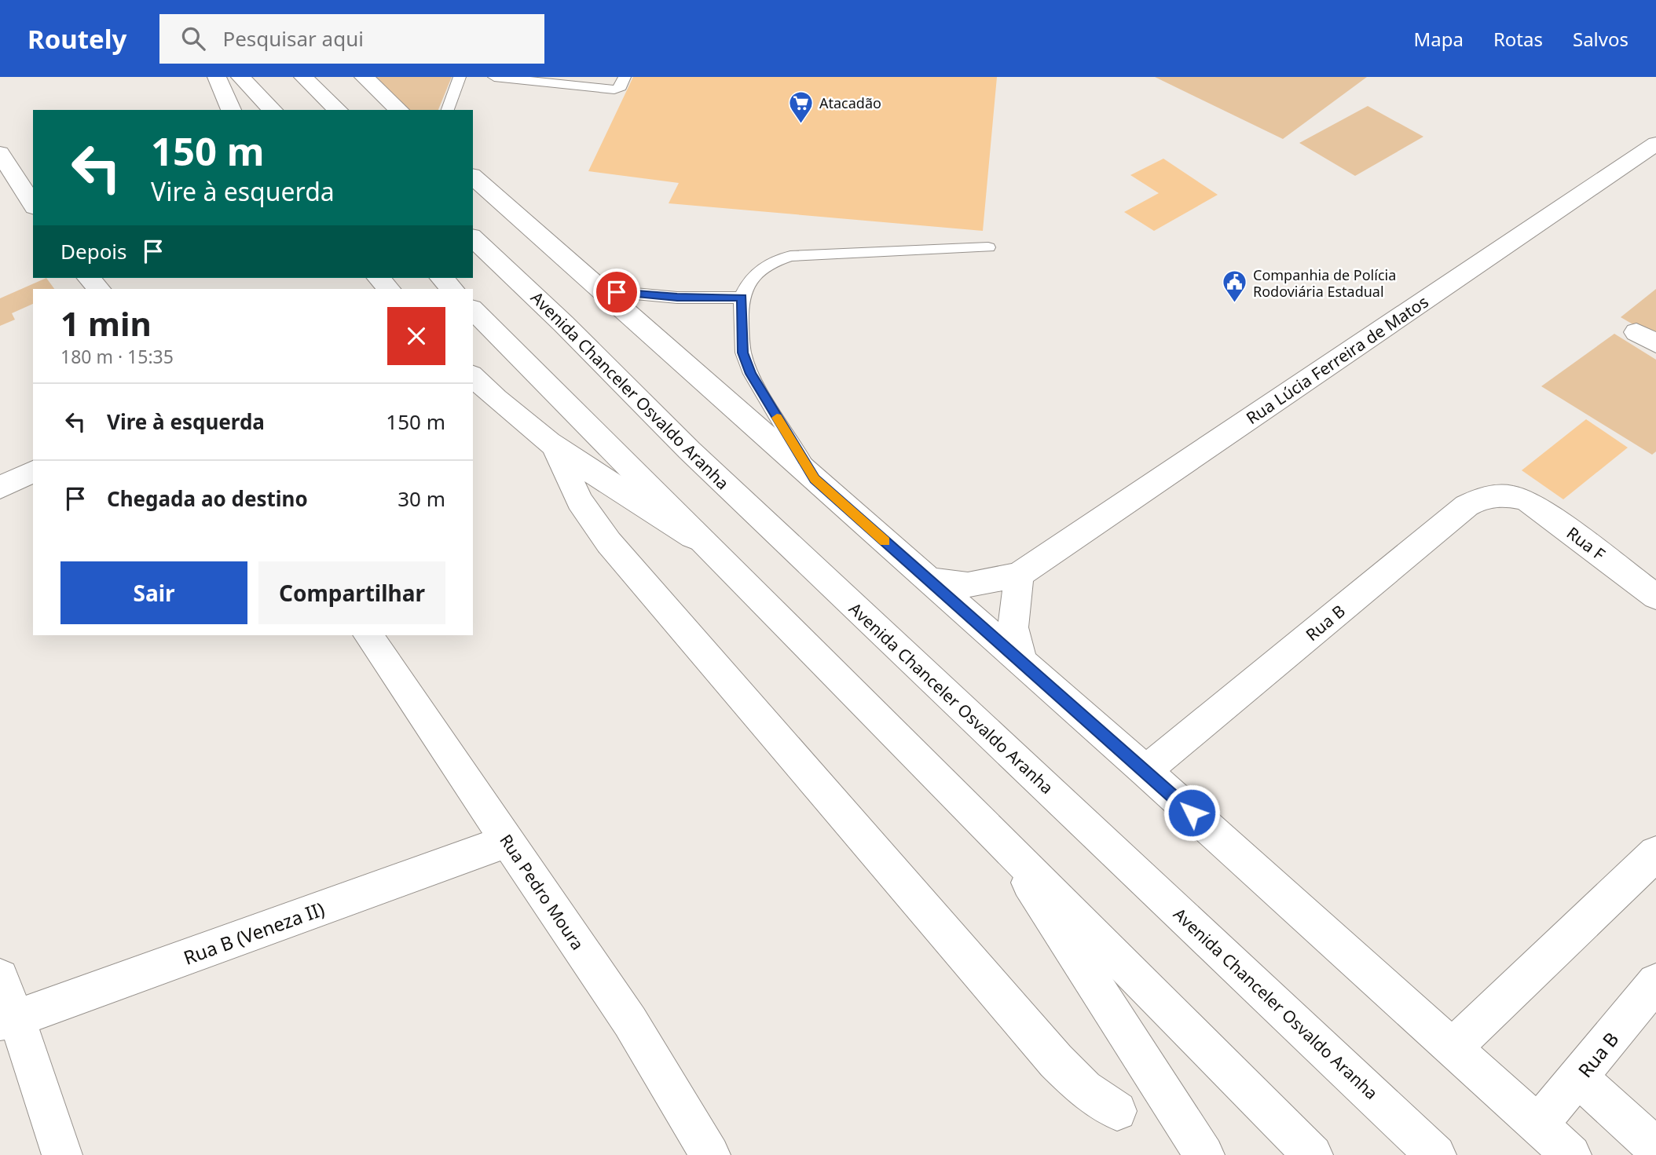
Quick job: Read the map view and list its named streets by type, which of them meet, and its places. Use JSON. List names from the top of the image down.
{
  "streets": {
    "street": [
      "Rua Lúcia Ferreira de Matos",
      "Avenida Chanceler Osvaldo Aranha",
      "Rua F",
      "Rua B",
      "Rua Pedro Moura",
      "Rua B (Veneza II)"
    ]
  },
  "crossings": [
    ["Rua F", "Rua B"],
    ["Rua Pedro Moura", "Rua B (Veneza II)"]
  ],
  "places": {
    "supermarket": ["Atacadão"],
    "public building": ["Companhia de Polícia Rodoviária Estadual"]
  },
  "page": {
    "header": "Routely",
    "search": "Pesquisar aqui",
    "nav": ["Mapa", "Rotas", "Salvos"],
    "turn": ["150 m", "Vire à esquerda"],
    "then": "Depois",
    "heading": ["1 min", "180 m · 15:35"],
    "list": [
      {
        "name": "Vire à esquerda",
        "value": "150 m"
      },
      {
        "name": "Chegada ao destino",
        "value": "30 m"
      }
    ],
    "buttons": ["Sair", "Compartilhar"]
  }
}
